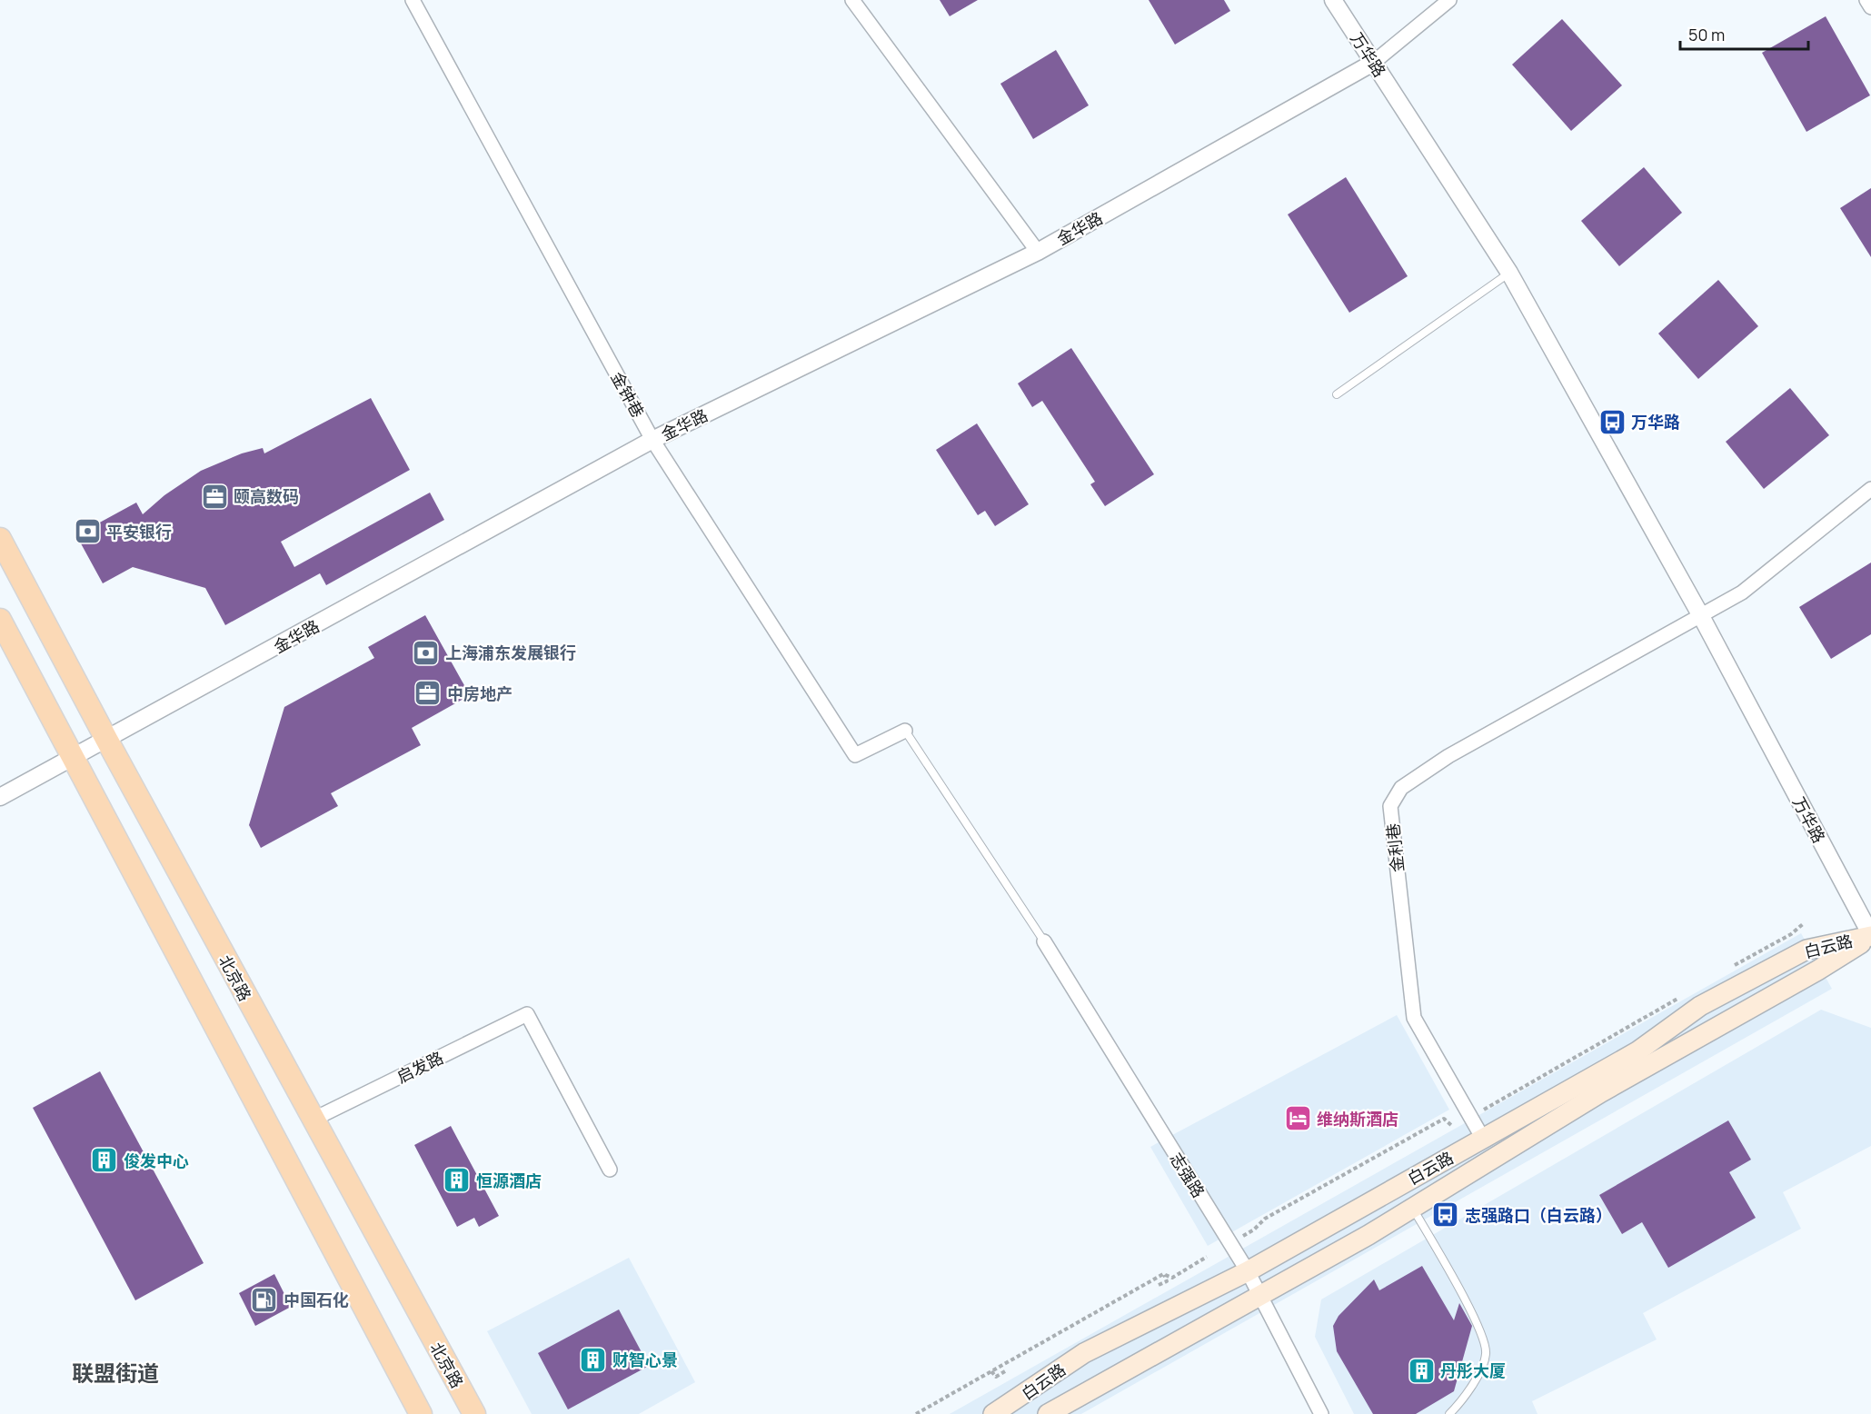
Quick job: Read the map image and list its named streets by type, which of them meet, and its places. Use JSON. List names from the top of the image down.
{
  "streets": {
    "main road": ["白云路", "北京路"],
    "street": [
      "万华路",
      "金华路",
      "金钟巷",
      "金利巷",
      "启发路",
      "志强路"
    ]
  },
  "crossings": [
    ["万华路", "金华路"],
    ["万华路", "金利巷"],
    ["万华路", "白云路"],
    ["金华路", "金钟巷"],
    ["金华路", "北京路"],
    ["金利巷", "白云路"],
    ["白云路", "志强路"],
    ["北京路", "启发路"]
  ],
  "districts": ["联盟街道"],
  "places": {
    "bus stop": ["万华路", "志强路口（白云路）"],
    "office": ["颐高数码", "中房地产"],
    "bank": ["平安银行", "上海浦东发展银行"],
    "hotel": ["维纳斯酒店"],
    "building": [
      "俊发中心",
      "恒源酒店",
      "财智心景",
      "丹彤大厦"
    ],
    "fuel station": ["中国石化"]
  },
  "scale_bar": "50 m"
}
